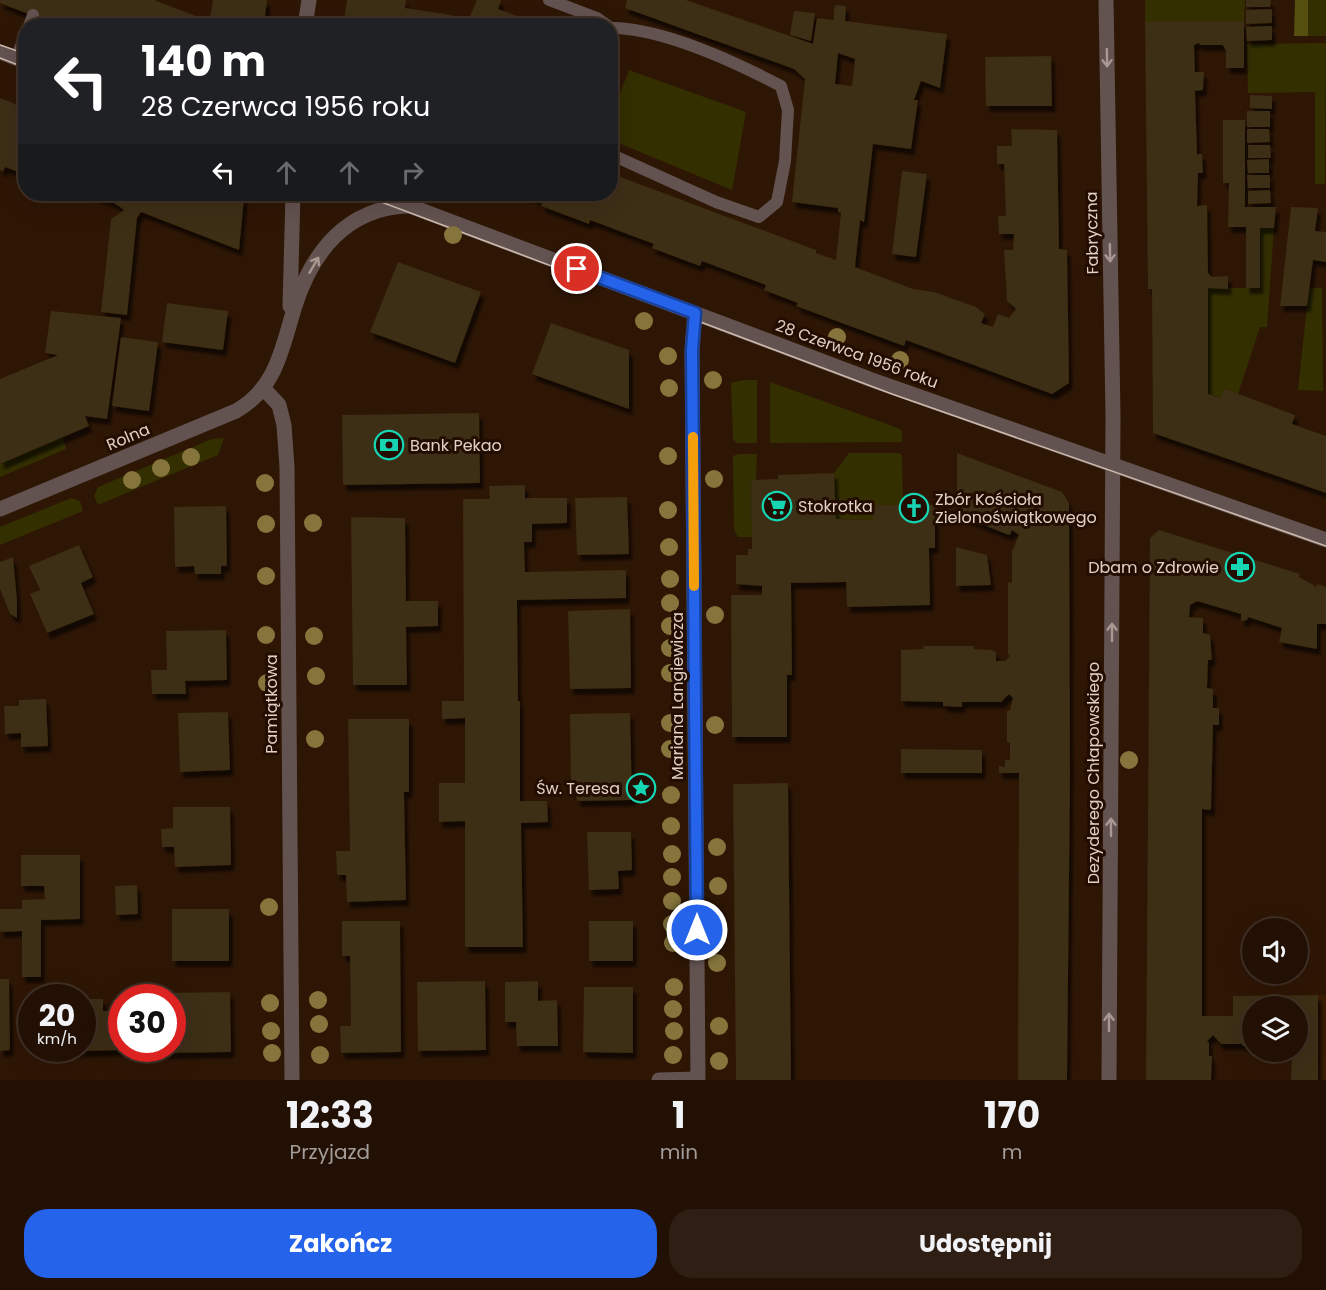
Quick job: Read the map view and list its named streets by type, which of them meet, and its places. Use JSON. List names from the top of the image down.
{
  "streets": {
    "street": [
      "Fabryczna",
      "28 Czerwca 1956 roku",
      "Rolna",
      "Mariana Langiewicza",
      "Pamiątkowa",
      "Dezyderego Chłapowskiego"
    ]
  },
  "crossings": [
    ["Fabryczna", "28 Czerwca 1956 roku"],
    ["Fabryczna", "Dezyderego Chłapowskiego"],
    ["28 Czerwca 1956 roku", "Mariana Langiewicza"],
    ["28 Czerwca 1956 roku", "Dezyderego Chłapowskiego"],
    ["Rolna", "Pamiątkowa"]
  ],
  "one_way": ["Fabryczna", "Dezyderego Chłapowskiego"],
  "places": {
    "bank": ["Bank Pekao"],
    "supermarket": ["Stokrotka"],
    "church": ["Zbór Kościoła Zielonoświątkowego"],
    "pharmacy": ["Dbam o Zdrowie"],
    "place": ["Św. Teresa"]
  },
  "page": {
    "turn": ["140 m", "28 Czerwca 1956 roku"],
    "speed": "20 km/h",
    "limit": "30",
    "eta": [
      "12:33",
      "Przyjazd",
      "1",
      "min",
      "170",
      "m"
    ],
    "buttons": ["Zakończ", "Udostępnij"]
  }
}
